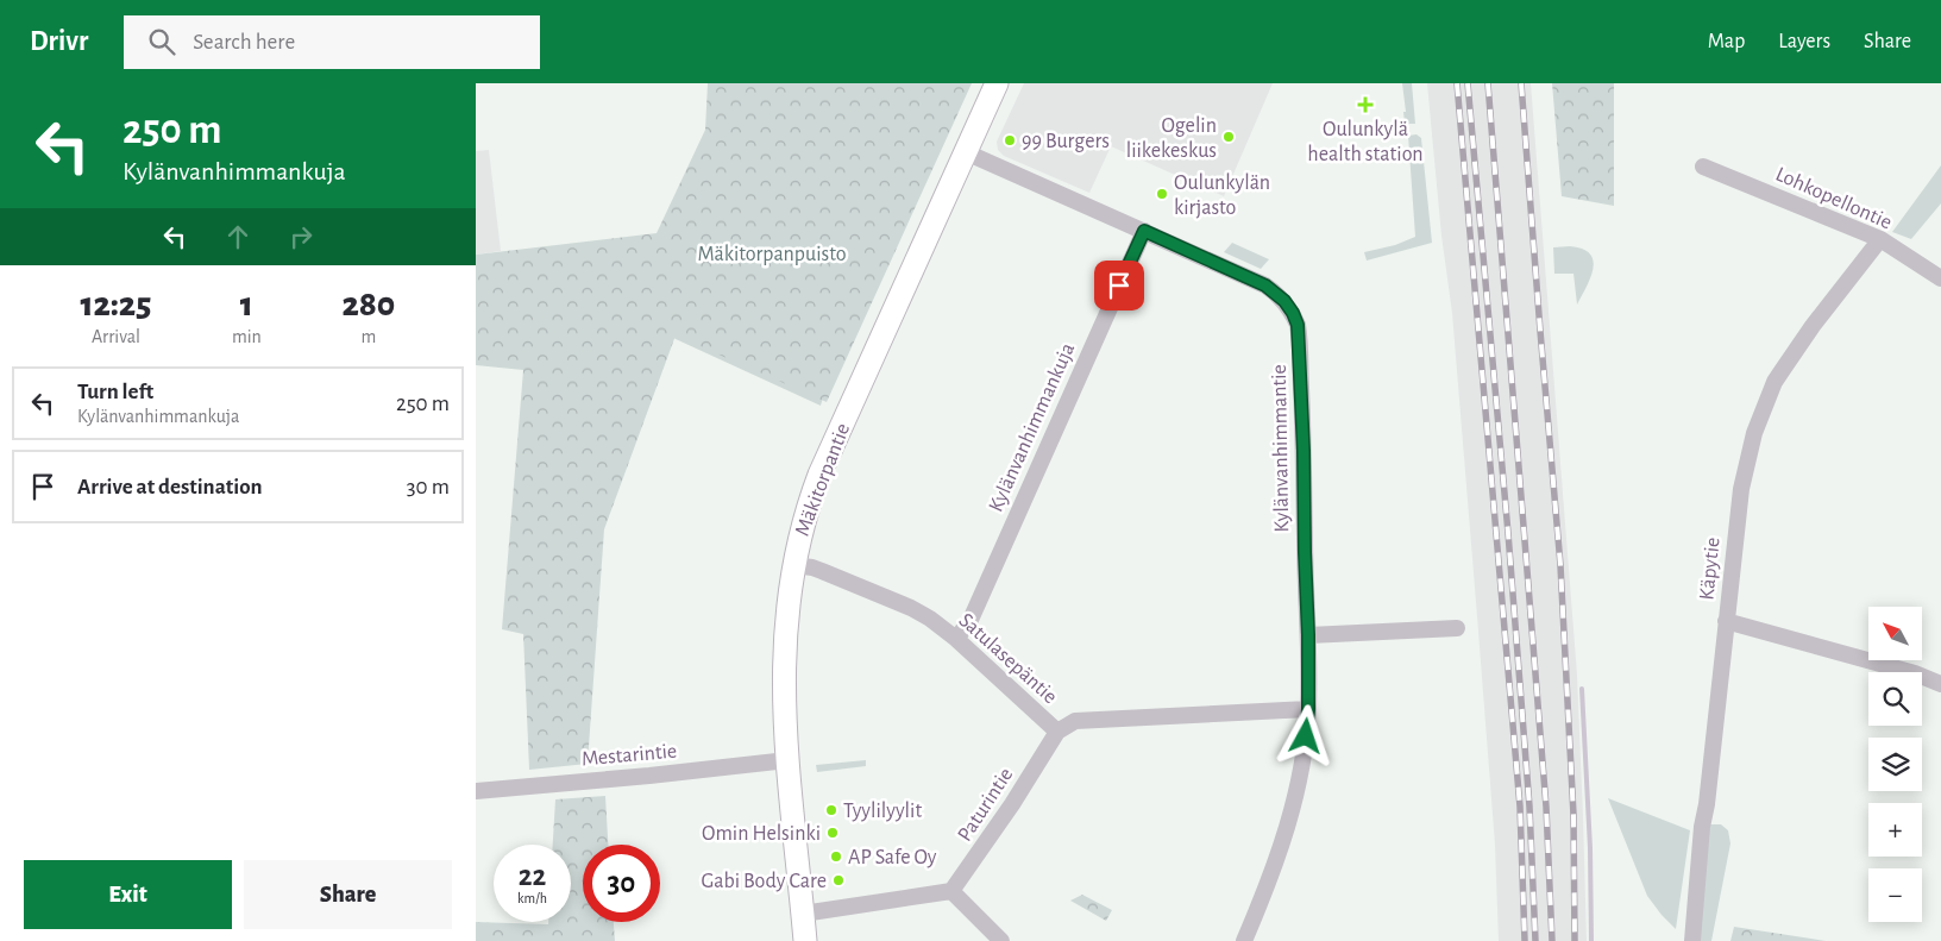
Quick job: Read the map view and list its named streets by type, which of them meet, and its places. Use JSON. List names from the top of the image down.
{
  "streets": {
    "street": [
      "Lohkopellontie",
      "Kylänvanhimmankuja",
      "Kylänvanhimmantie",
      "Mäkitorpantie",
      "Käpytie",
      "Satulasepäntie",
      "Mestarintie",
      "Paturintie"
    ]
  },
  "crossings": [
    ["Lohkopellontie", "Käpytie"],
    ["Kylänvanhimmankuja", "Kylänvanhimmantie"],
    ["Kylänvanhimmankuja", "Satulasepäntie"],
    ["Kylänvanhimmantie", "Mäkitorpantie"],
    ["Kylänvanhimmantie", "Satulasepäntie"],
    ["Mäkitorpantie", "Satulasepäntie"],
    ["Mäkitorpantie", "Mestarintie"],
    ["Satulasepäntie", "Paturintie"]
  ],
  "parks": ["Mäkitorpanpuisto"],
  "places": {
    "health": ["Oulunkylä health station"],
    "other": [
      "Ogelin liikekeskus",
      "99 Burgers",
      "Oulunkylän kirjasto",
      "Tyylilyylit",
      "Omin Helsinki",
      "AP Safe Oy",
      "Gabi Body Care"
    ]
  },
  "north": "top left",
  "page": {
    "header": "Drivr",
    "search": "Search here",
    "nav": ["Map", "Layers", "Share"],
    "turn": ["250 m", "Kylänvanhimmankuja"],
    "eta": [
      "12:25",
      "Arrival",
      "1",
      "min",
      "280",
      "m"
    ],
    "list": [
      {
        "name": "Turn left",
        "note": "Kylänvanhimmankuja",
        "value": "250 m"
      },
      {
        "name": "Arrive at destination",
        "value": "30 m"
      }
    ],
    "map_buttons": ["+", "−"],
    "speed": "22 km/h",
    "limit": "30",
    "buttons": ["Exit", "Share"]
  }
}
